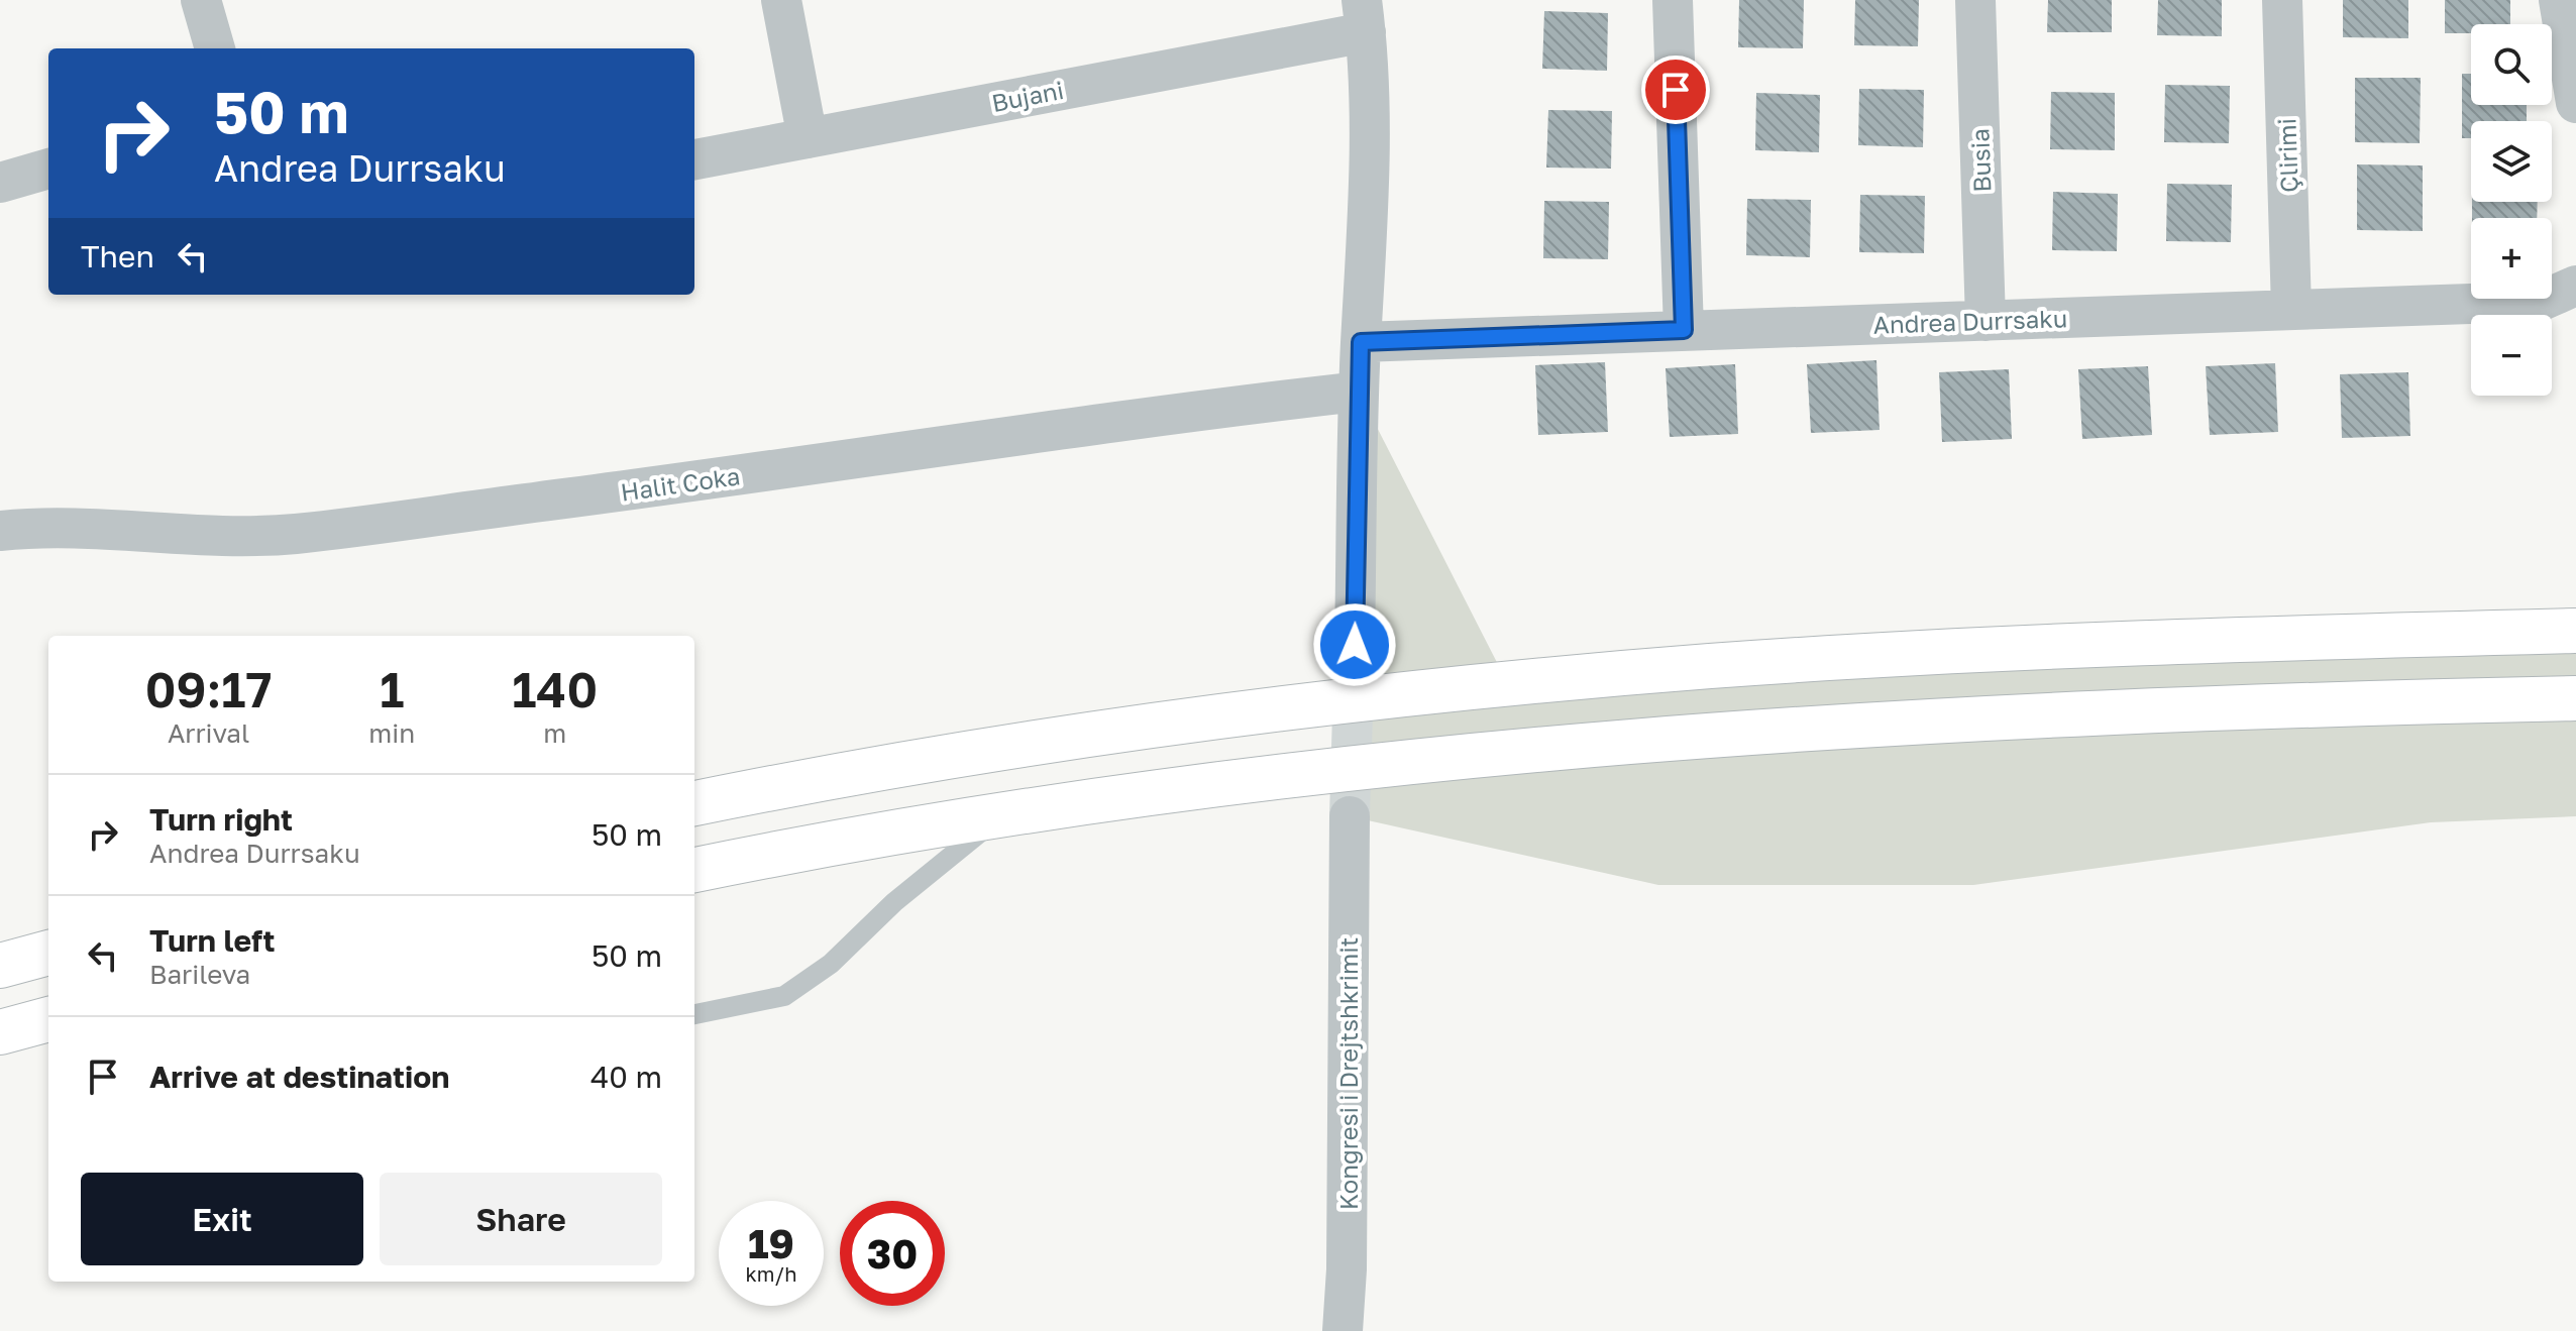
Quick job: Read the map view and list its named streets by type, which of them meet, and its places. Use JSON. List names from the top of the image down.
{
  "streets": {
    "street": [
      "Bujani",
      "Çlirimi",
      "Busia",
      "Andrea Durrsaku",
      "Halit Coka",
      "Kongresi i Drejtshkrimit"
    ]
  },
  "crossings": [
    ["Çlirimi", "Andrea Durrsaku"],
    ["Busia", "Andrea Durrsaku"]
  ],
  "page": {
    "map_buttons": ["+", "−"],
    "turn": ["50 m", "Andrea Durrsaku"],
    "then": "Then",
    "eta": [
      "09:17",
      "Arrival",
      "1",
      "min",
      "140",
      "m"
    ],
    "list": [
      {
        "name": "Turn right",
        "note": "Andrea Durrsaku",
        "value": "50 m"
      },
      {
        "name": "Turn left",
        "note": "Barileva",
        "value": "50 m"
      },
      {
        "name": "Arrive at destination",
        "value": "40 m"
      }
    ],
    "buttons": ["Exit", "Share"],
    "speed": "19 km/h",
    "limit": "30"
  }
}
